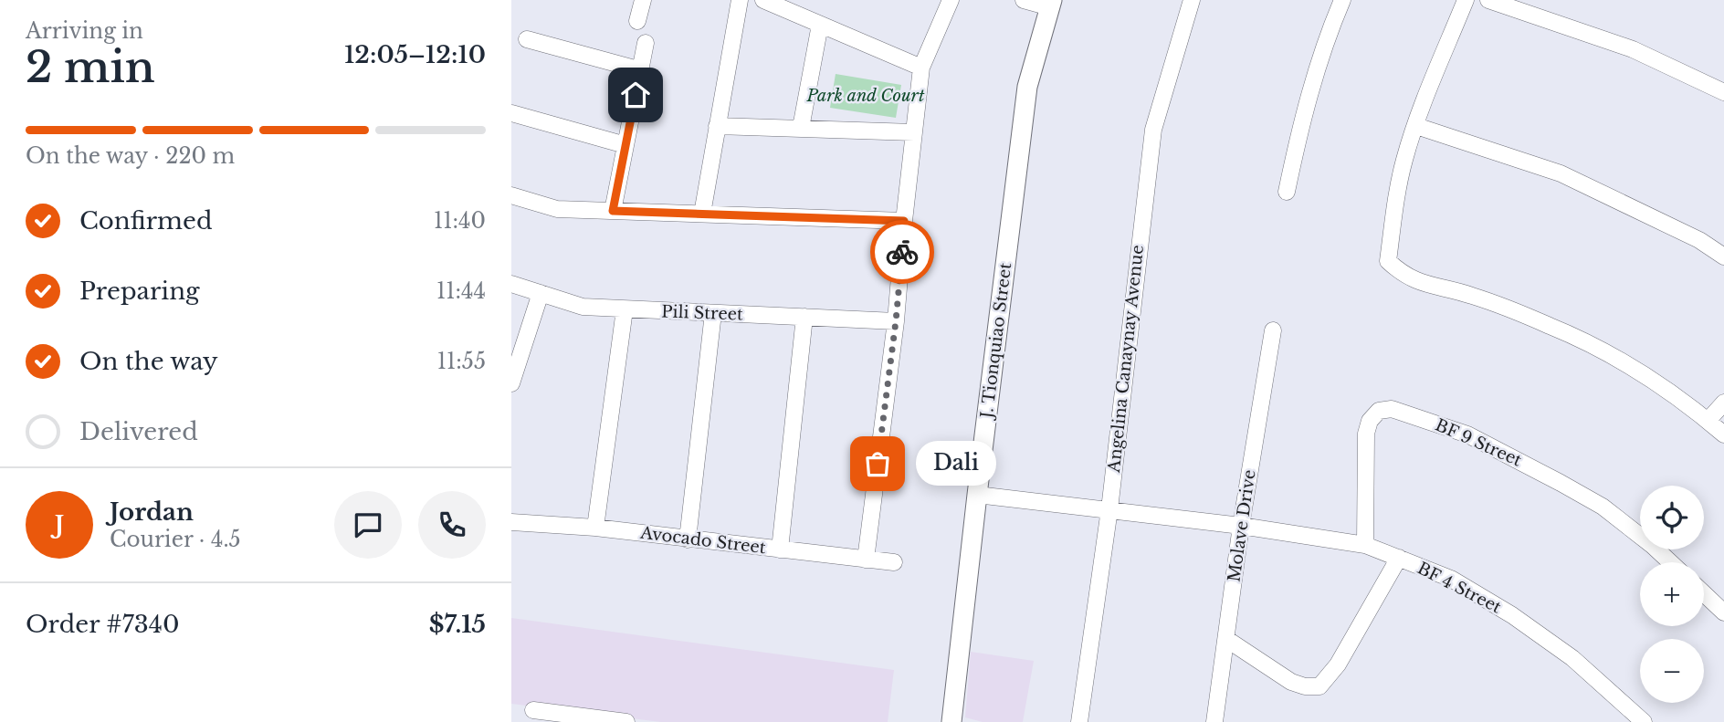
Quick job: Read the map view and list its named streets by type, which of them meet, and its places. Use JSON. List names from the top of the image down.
{
  "streets": {
    "main road": ["J. Tionquiao Street"],
    "street": [
      "Pili Street",
      "Angelina Canaynay Avenue",
      "BF 9 Street",
      "Molave Drive",
      "Avocado Street",
      "BF 4 Street"
    ]
  },
  "crossings": [
    ["J. Tionquiao Street", "BF 4 Street"],
    ["Angelina Canaynay Avenue", "BF 4 Street"],
    ["BF 9 Street", "BF 4 Street"],
    ["Molave Drive", "BF 4 Street"]
  ],
  "parks": ["Park and Court"],
  "places": ["Dali"],
  "page": {
    "heading": ["2 min", "Arriving in", "12:05–12:10"],
    "panel": [
      "Jordan",
      "Courier · 4.5",
      "Order #7340",
      "$7.15"
    ],
    "bar": "On the way · 220 m",
    "list": [
      ["Confirmed", "11:40"],
      ["Preparing", "11:44"],
      ["On the way", "11:55"],
      "Delivered"
    ],
    "bubble": "Dali",
    "map_buttons": ["+", "−"],
    "round": "J"
  }
}
